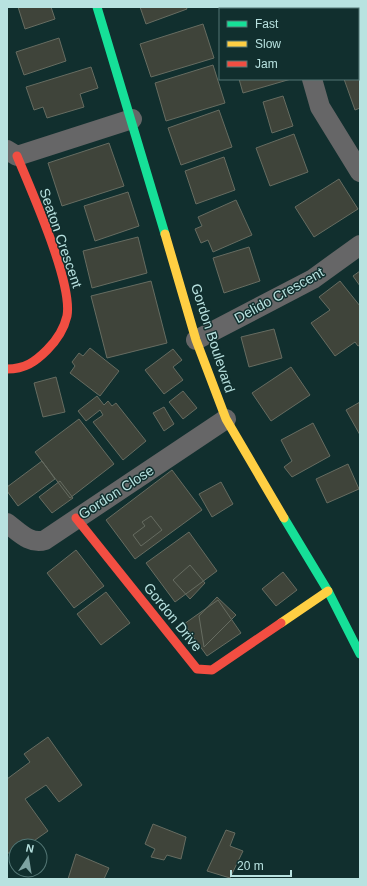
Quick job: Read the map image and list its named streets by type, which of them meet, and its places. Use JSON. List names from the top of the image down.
{
  "streets": {
    "street": [
      "Seaton Crescent",
      "Delido Crescent",
      "Gordon Boulevard",
      "Gordon Close",
      "Gordon Drive"
    ]
  },
  "crossings": [
    ["Delido Crescent", "Gordon Boulevard"],
    ["Gordon Boulevard", "Gordon Close"],
    ["Gordon Boulevard", "Gordon Drive"],
    ["Gordon Close", "Gordon Drive"]
  ],
  "legend": ["Fast", "Slow", "Jam"],
  "scale_bar": "20 m",
  "north": "top"
}
